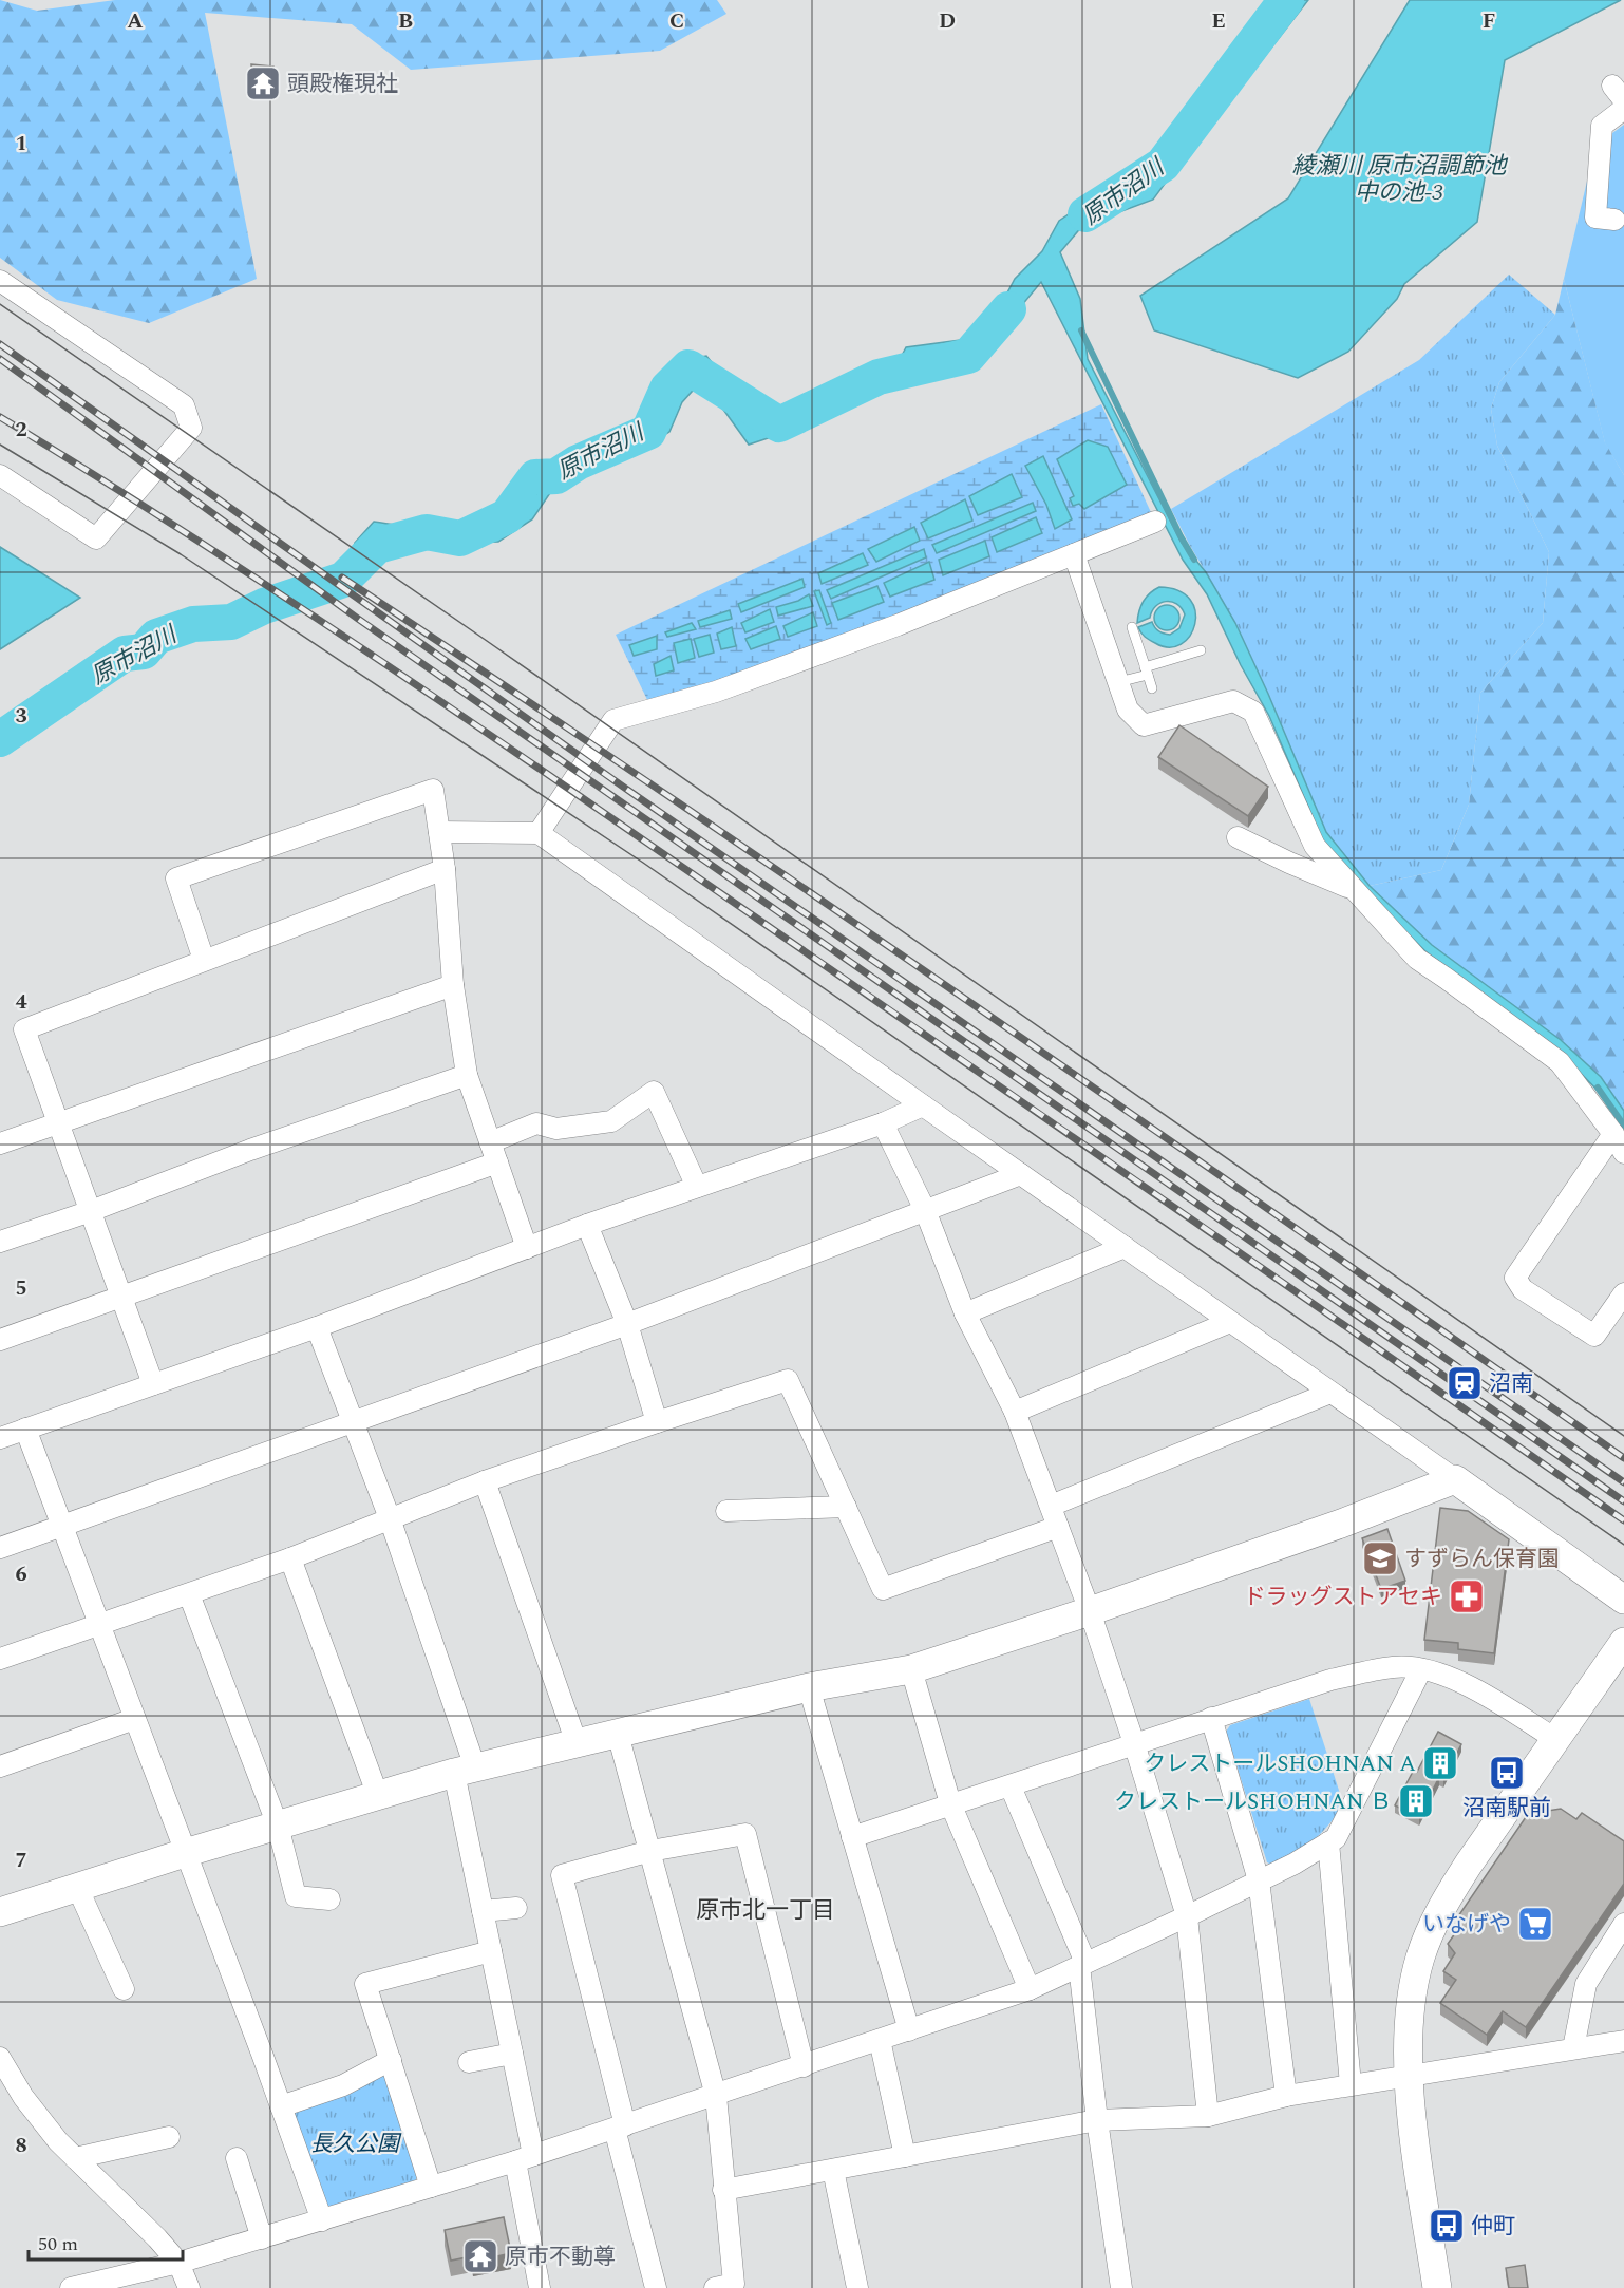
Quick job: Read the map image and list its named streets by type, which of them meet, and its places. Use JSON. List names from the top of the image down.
{
  "districts": ["原市北一丁目"],
  "water": ["綾瀬川 原市沼調節池 中の池-3", "原市沼川"],
  "parks": ["長久公園"],
  "places": {
    "temple": ["頭殿権現社", "原市不動尊"],
    "station": ["沼南"],
    "school or university": ["すずらん保育園"],
    "pharmacy": ["ドラッグストアセキ"],
    "building": ["クレストールSHOHNAN A", "クレストールSHOHNAN Ｂ"],
    "bus stop": ["沼南駅前", "仲町"],
    "supermarket": ["いなげや"]
  },
  "scale_bar": "50 m",
  "grid": {
    "columns": [
      "A",
      "B",
      "C",
      "D",
      "E",
      "F"
    ],
    "rows": [
      "1",
      "2",
      "3",
      "4",
      "5",
      "6",
      "7",
      "8"
    ]
  }
}
